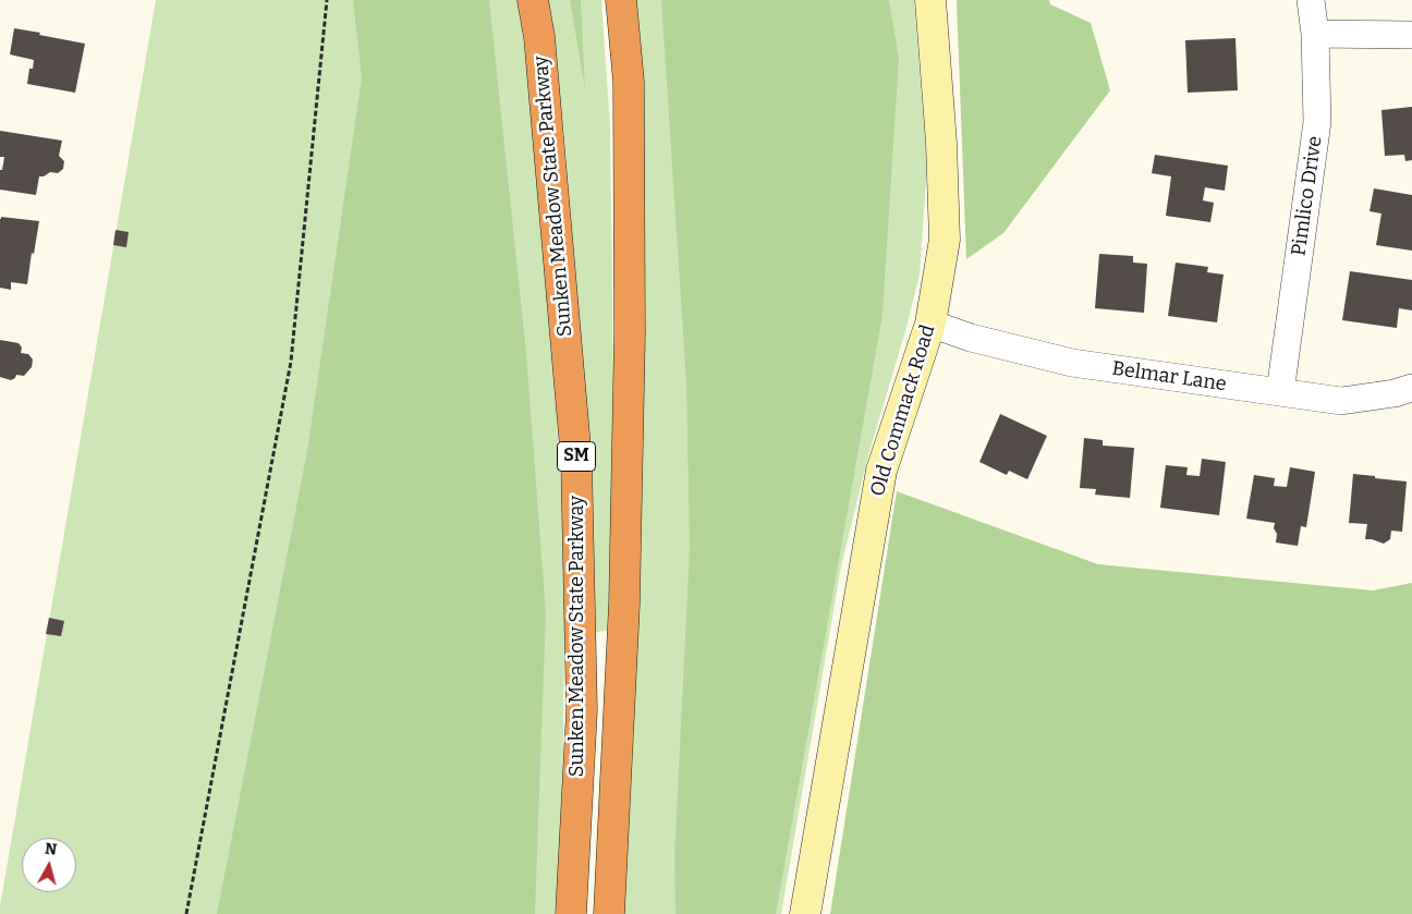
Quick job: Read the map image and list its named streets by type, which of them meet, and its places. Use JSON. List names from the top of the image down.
{
  "streets": {
    "highway": ["Sunken Meadow State Parkway", "SM"],
    "street": ["Pimlico Drive", "Belmar Lane", "Old Commack Road"]
  },
  "crossings": [
    ["Pimlico Drive", "Belmar Lane"],
    ["Belmar Lane", "Old Commack Road"]
  ],
  "north": "top"
}
